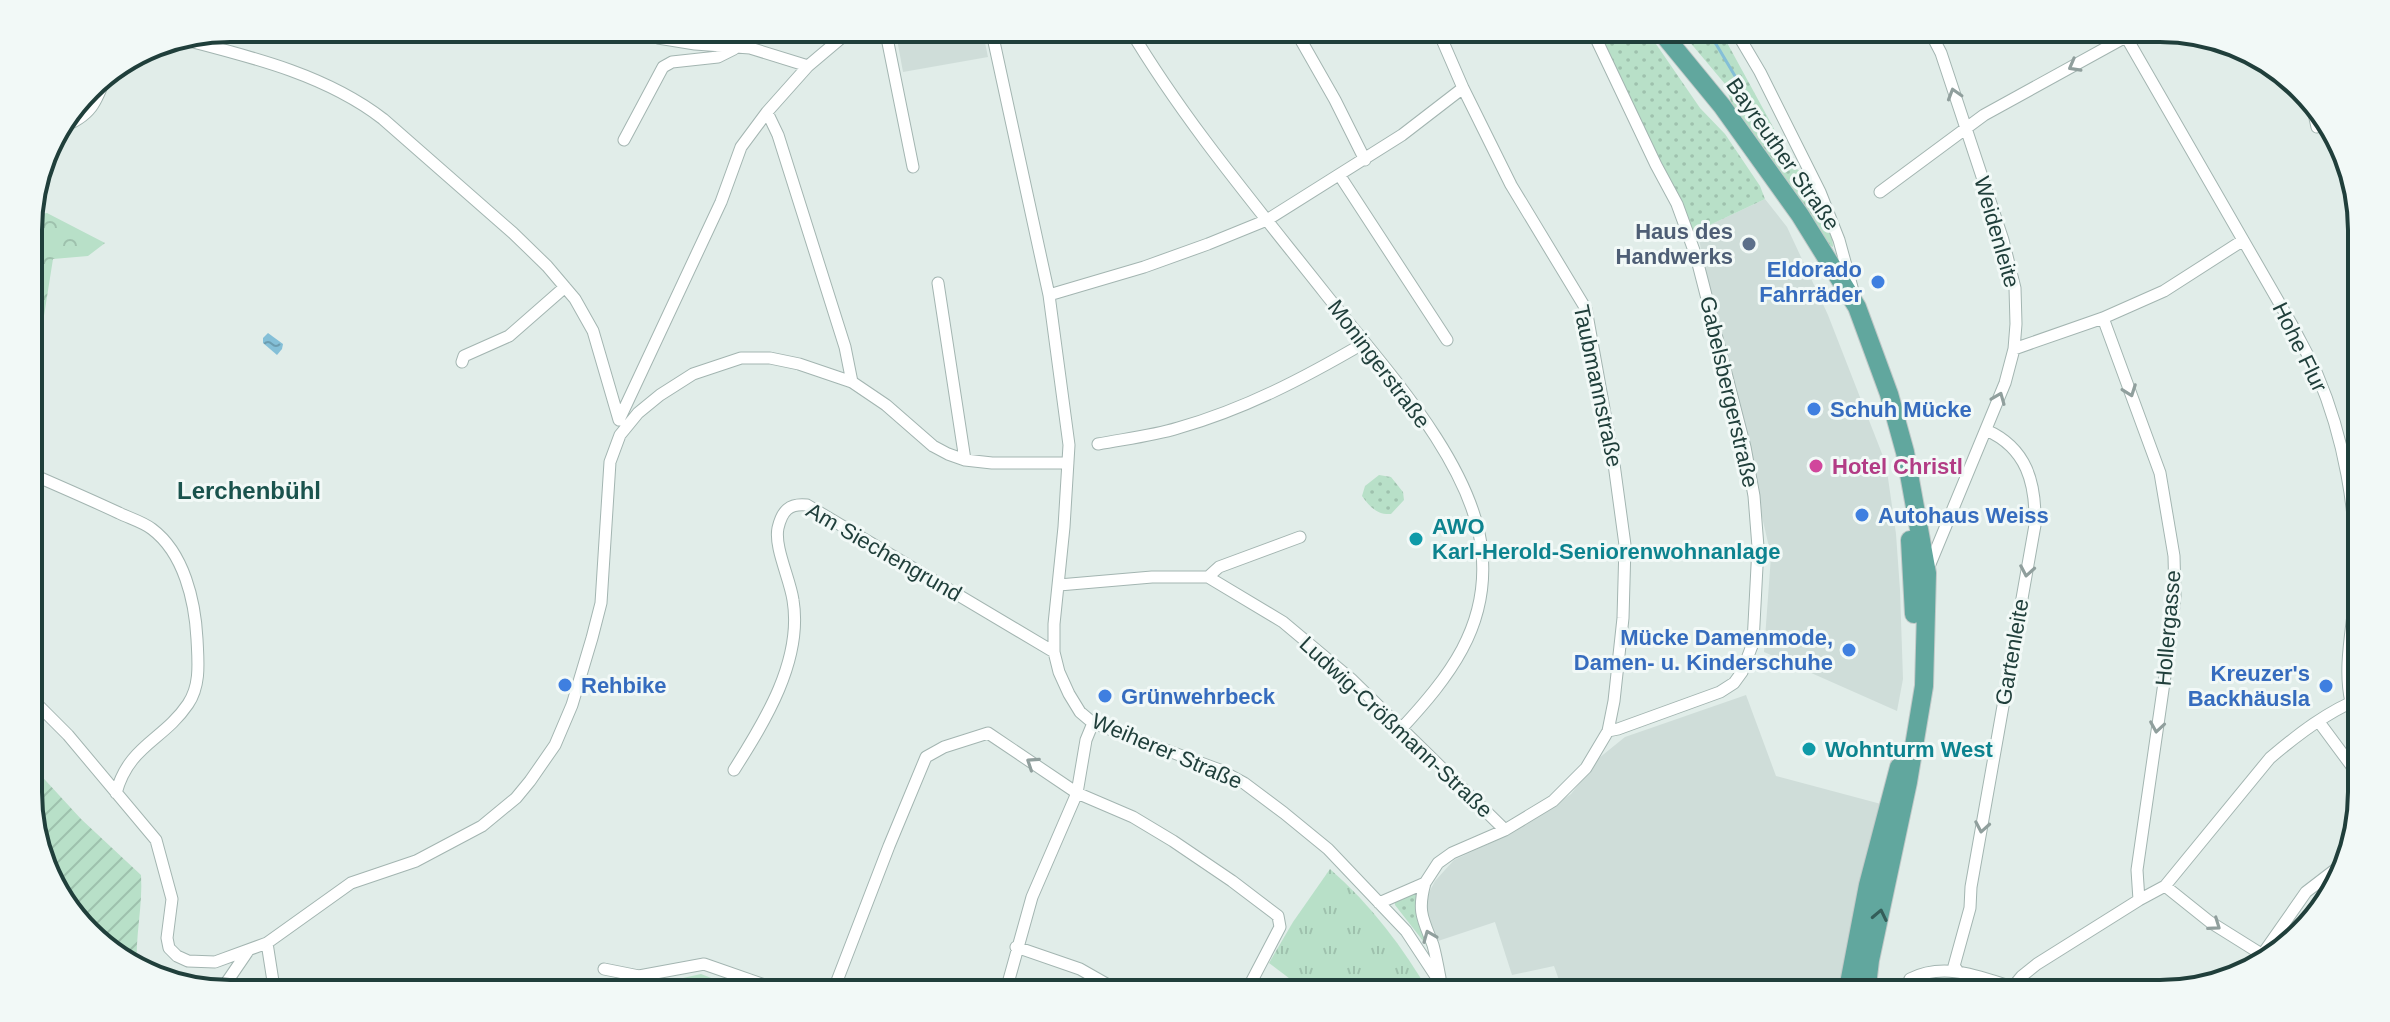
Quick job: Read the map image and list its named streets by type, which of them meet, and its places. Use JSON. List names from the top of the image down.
{
  "streets": {
    "main road": ["Bayreuther Straße"],
    "street": [
      "Weidenleite",
      "Hohe Flur",
      "Moningerstraße",
      "Taubmannstraße",
      "Gabelsbergerstraße",
      "Am Siechengrund",
      "Hollergasse",
      "Gartenleite",
      "Ludwig-Crößmann-Straße",
      "Weiherer Straße"
    ]
  },
  "crossings": [
    ["Bayreuther Straße", "Weidenleite"],
    ["Weidenleite", "Gartenleite"],
    ["Moningerstraße", "Ludwig-Crößmann-Straße"],
    ["Taubmannstraße", "Gabelsbergerstraße"],
    ["Am Siechengrund", "Weiherer Straße"]
  ],
  "one_way": ["Hollergasse", "Gartenleite"],
  "districts": ["Lerchenbühl"],
  "places": [
    "Haus des Handwerks",
    "Eldorado Fahrräder",
    "Schuh Mücke",
    "Hotel Christl",
    "Autohaus Weiss",
    "AWO Karl-Herold-Seniorenwohnanlage",
    "Mücke Damenmode, Damen- u. Kinderschuhe",
    "Rehbike",
    "Kreuzer's Backhäusla",
    "Grünwehrbeck",
    "Wohnturm West"
  ]
}
